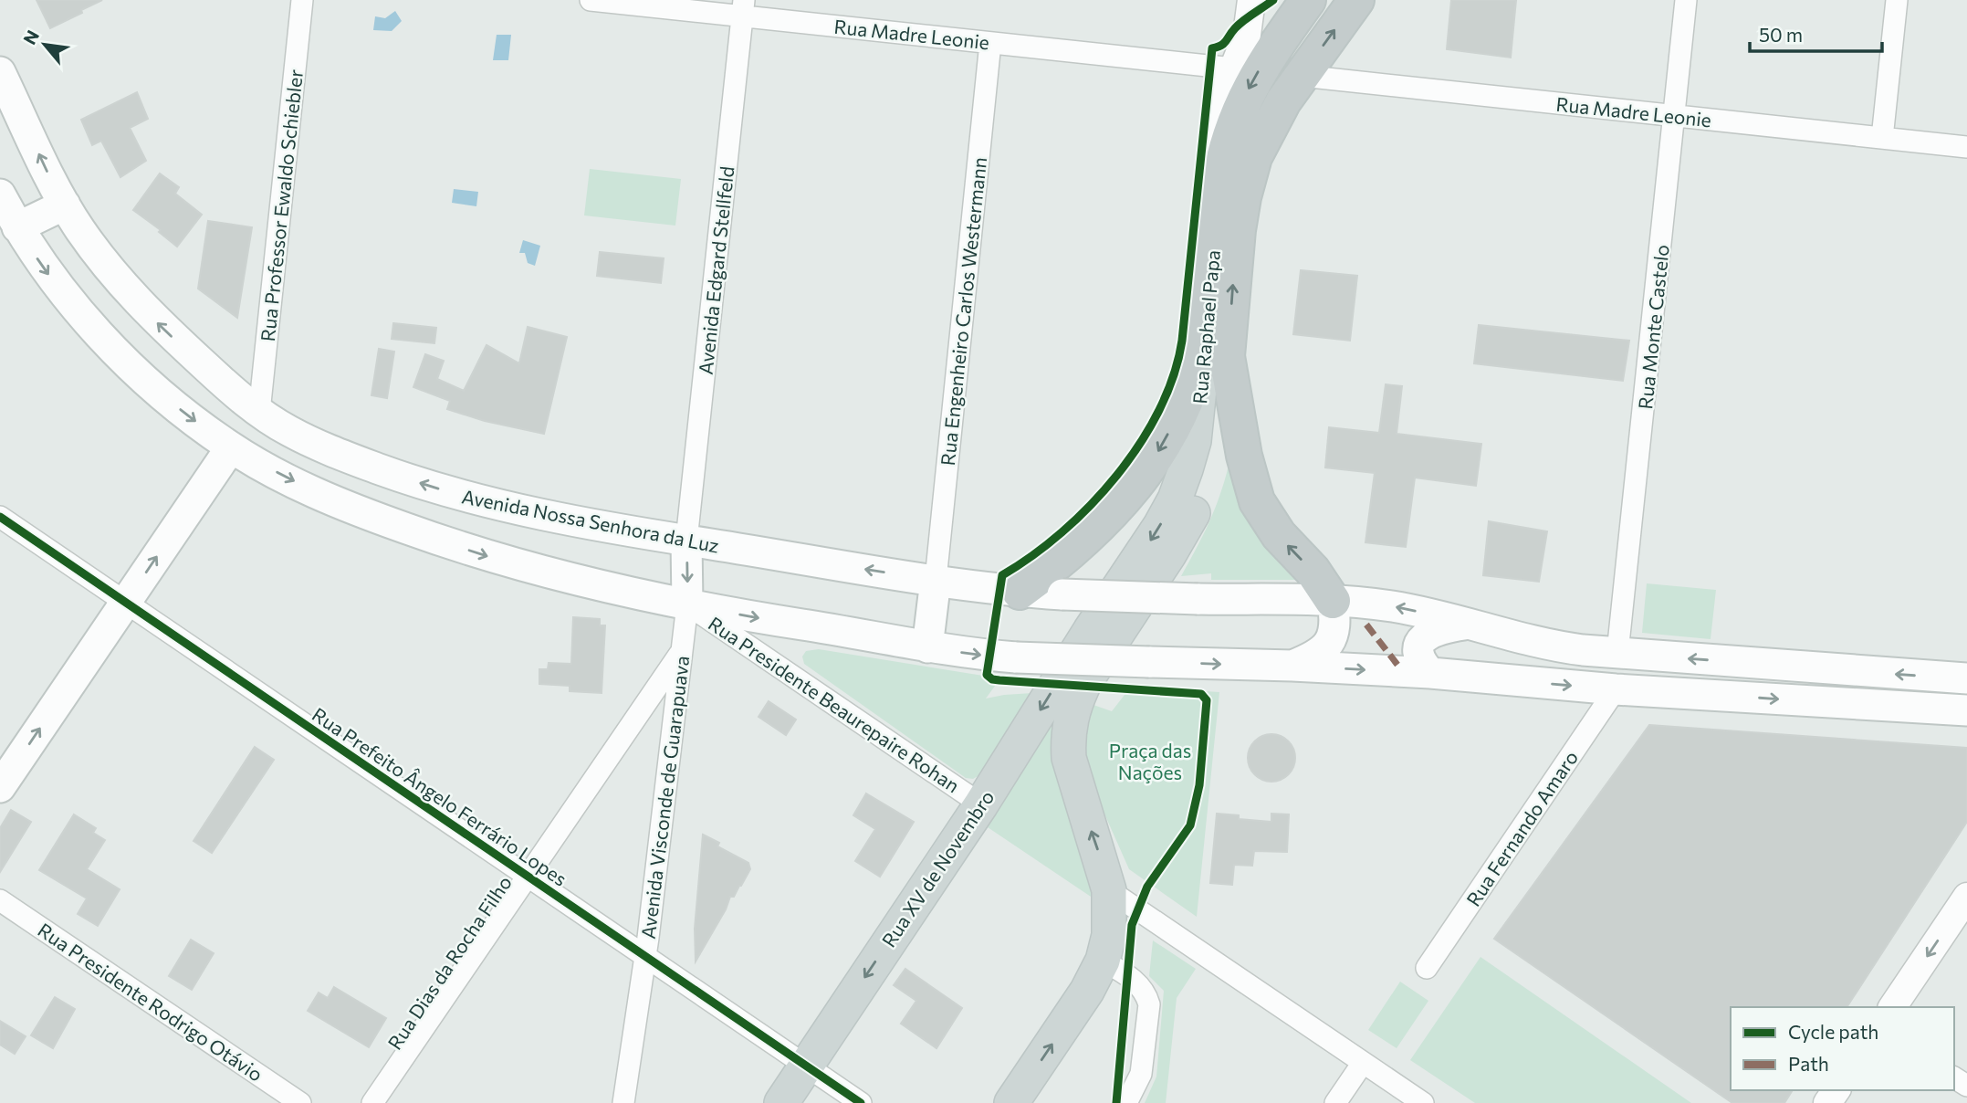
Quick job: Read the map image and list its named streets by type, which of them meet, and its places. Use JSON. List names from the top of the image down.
{
  "streets": {
    "highway": ["Rua Raphael Papa"],
    "main road": ["Avenida Nossa Senhora da Luz", "Rua XV de Novembro"],
    "street": [
      "Rua Madre Leonie",
      "Rua Professor Ewaldo Schiebler",
      "Avenida Edgard Stellfeld",
      "Rua Engenheiro Carlos Westermann",
      "Rua Monte Castelo",
      "Rua Presidente Beaurepaire Rohan",
      "Rua Prefeito Ângelo Ferrário Lopes",
      "Avenida Visconde de Guarapuava",
      "Rua Fernando Amaro",
      "Rua Dias da Rocha Filho",
      "Rua Presidente Rodrigo Otávio"
    ]
  },
  "crossings": [
    ["Rua Madre Leonie", "Avenida Edgard Stellfeld"],
    ["Rua Madre Leonie", "Rua Engenheiro Carlos Westermann"],
    ["Rua Madre Leonie", "Rua Raphael Papa"],
    ["Rua Madre Leonie", "Rua Monte Castelo"],
    ["Rua Professor Ewaldo Schiebler", "Avenida Nossa Senhora da Luz"],
    ["Avenida Edgard Stellfeld", "Avenida Nossa Senhora da Luz"],
    ["Rua Engenheiro Carlos Westermann", "Avenida Nossa Senhora da Luz"],
    ["Rua Raphael Papa", "Rua XV de Novembro"],
    ["Rua Monte Castelo", "Avenida Nossa Senhora da Luz"],
    ["Rua Presidente Beaurepaire Rohan", "Avenida Visconde de Guarapuava"],
    ["Rua Presidente Beaurepaire Rohan", "Rua XV de Novembro"],
    ["Rua Prefeito Ângelo Ferrário Lopes", "Avenida Visconde de Guarapuava"],
    ["Rua Prefeito Ângelo Ferrário Lopes", "Rua XV de Novembro"],
    ["Rua Prefeito Ângelo Ferrário Lopes", "Rua Dias da Rocha Filho"],
    ["Avenida Visconde de Guarapuava", "Rua Dias da Rocha Filho"]
  ],
  "parks": ["Praça das Nações"],
  "legend": ["Cycle path", "Path"],
  "scale_bar": "50 m",
  "north": "top left"
}
